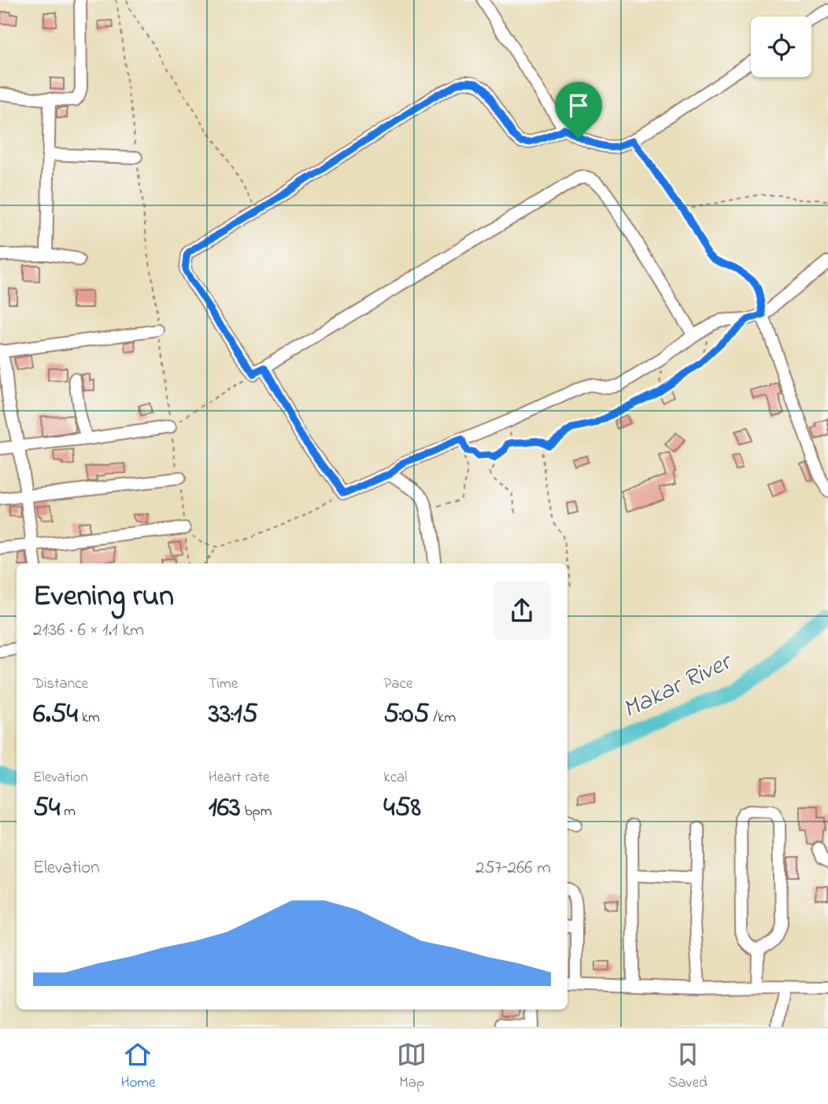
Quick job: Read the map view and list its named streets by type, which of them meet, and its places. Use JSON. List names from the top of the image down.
{
  "water": ["Makar River"],
  "page": {
    "heading": ["Evening run", "21:36 · 6 × 1.1 km"],
    "stats": [
      ["Distance", "6.54 km"],
      ["Time", "33:15"],
      ["Pace", "5:05 /km"],
      ["Elevation", "54 m"],
      ["Heart rate", "163 bpm"],
      ["kcal", "458"]
    ],
    "chart": ["Elevation", "257–266 m"],
    "tabs": ["Home", "Map", "Saved"]
  }
}
